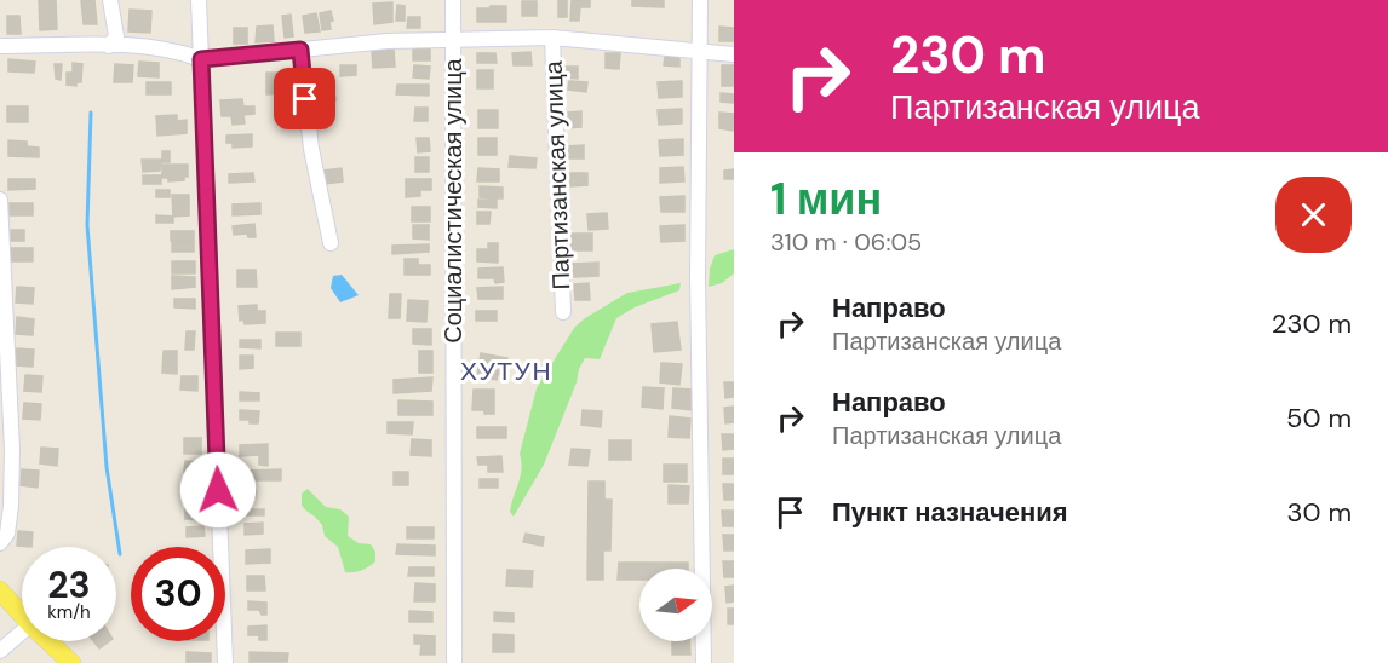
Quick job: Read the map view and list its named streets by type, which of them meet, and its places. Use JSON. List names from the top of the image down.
{
  "streets": {
    "street": ["Партизанская улица", "Социалистическая улица"]
  },
  "crossings": [
    ["Партизанская улица", "Социалистическая улица"]
  ],
  "districts": ["ХУТУН"],
  "north": "right",
  "page": {
    "turn": ["230 m", "Партизанская улица"],
    "heading": ["1 мин", "310 m · 06:05"],
    "list": [
      {
        "name": "Направо",
        "note": "Партизанская улица",
        "value": "230 m"
      },
      {
        "name": "Направо",
        "note": "Партизанская улица",
        "value": "50 m"
      },
      {
        "name": "Пункт назначения",
        "value": "30 m"
      }
    ],
    "speed": "23 km/h",
    "limit": "30"
  }
}
